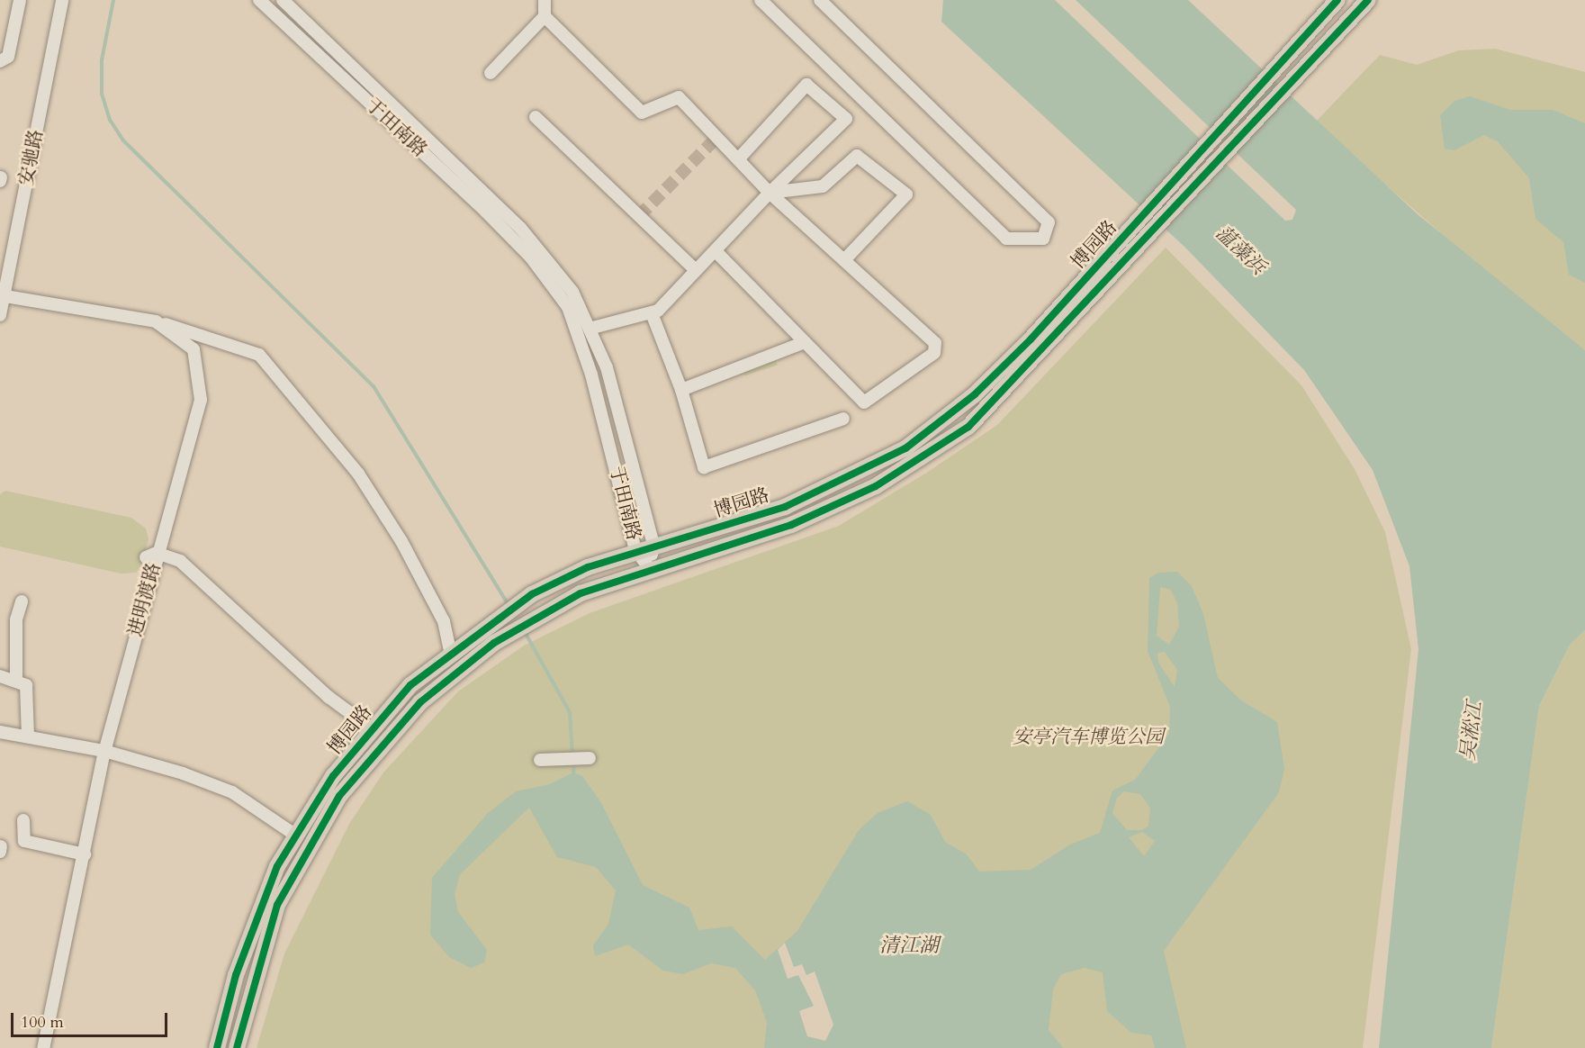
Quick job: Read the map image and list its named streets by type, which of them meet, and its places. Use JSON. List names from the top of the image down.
{
  "streets": {
    "main road": ["博园路"],
    "street": ["于田南路", "安驰路", "进明渡路"]
  },
  "crossings": [
    ["于田南路", "博园路"],
    ["安驰路", "进明渡路"]
  ],
  "water": ["蕰藻浜", "吴淞江", "清江湖"],
  "parks": ["安亭汽车博览公园"],
  "scale_bar": "100 m"
}
